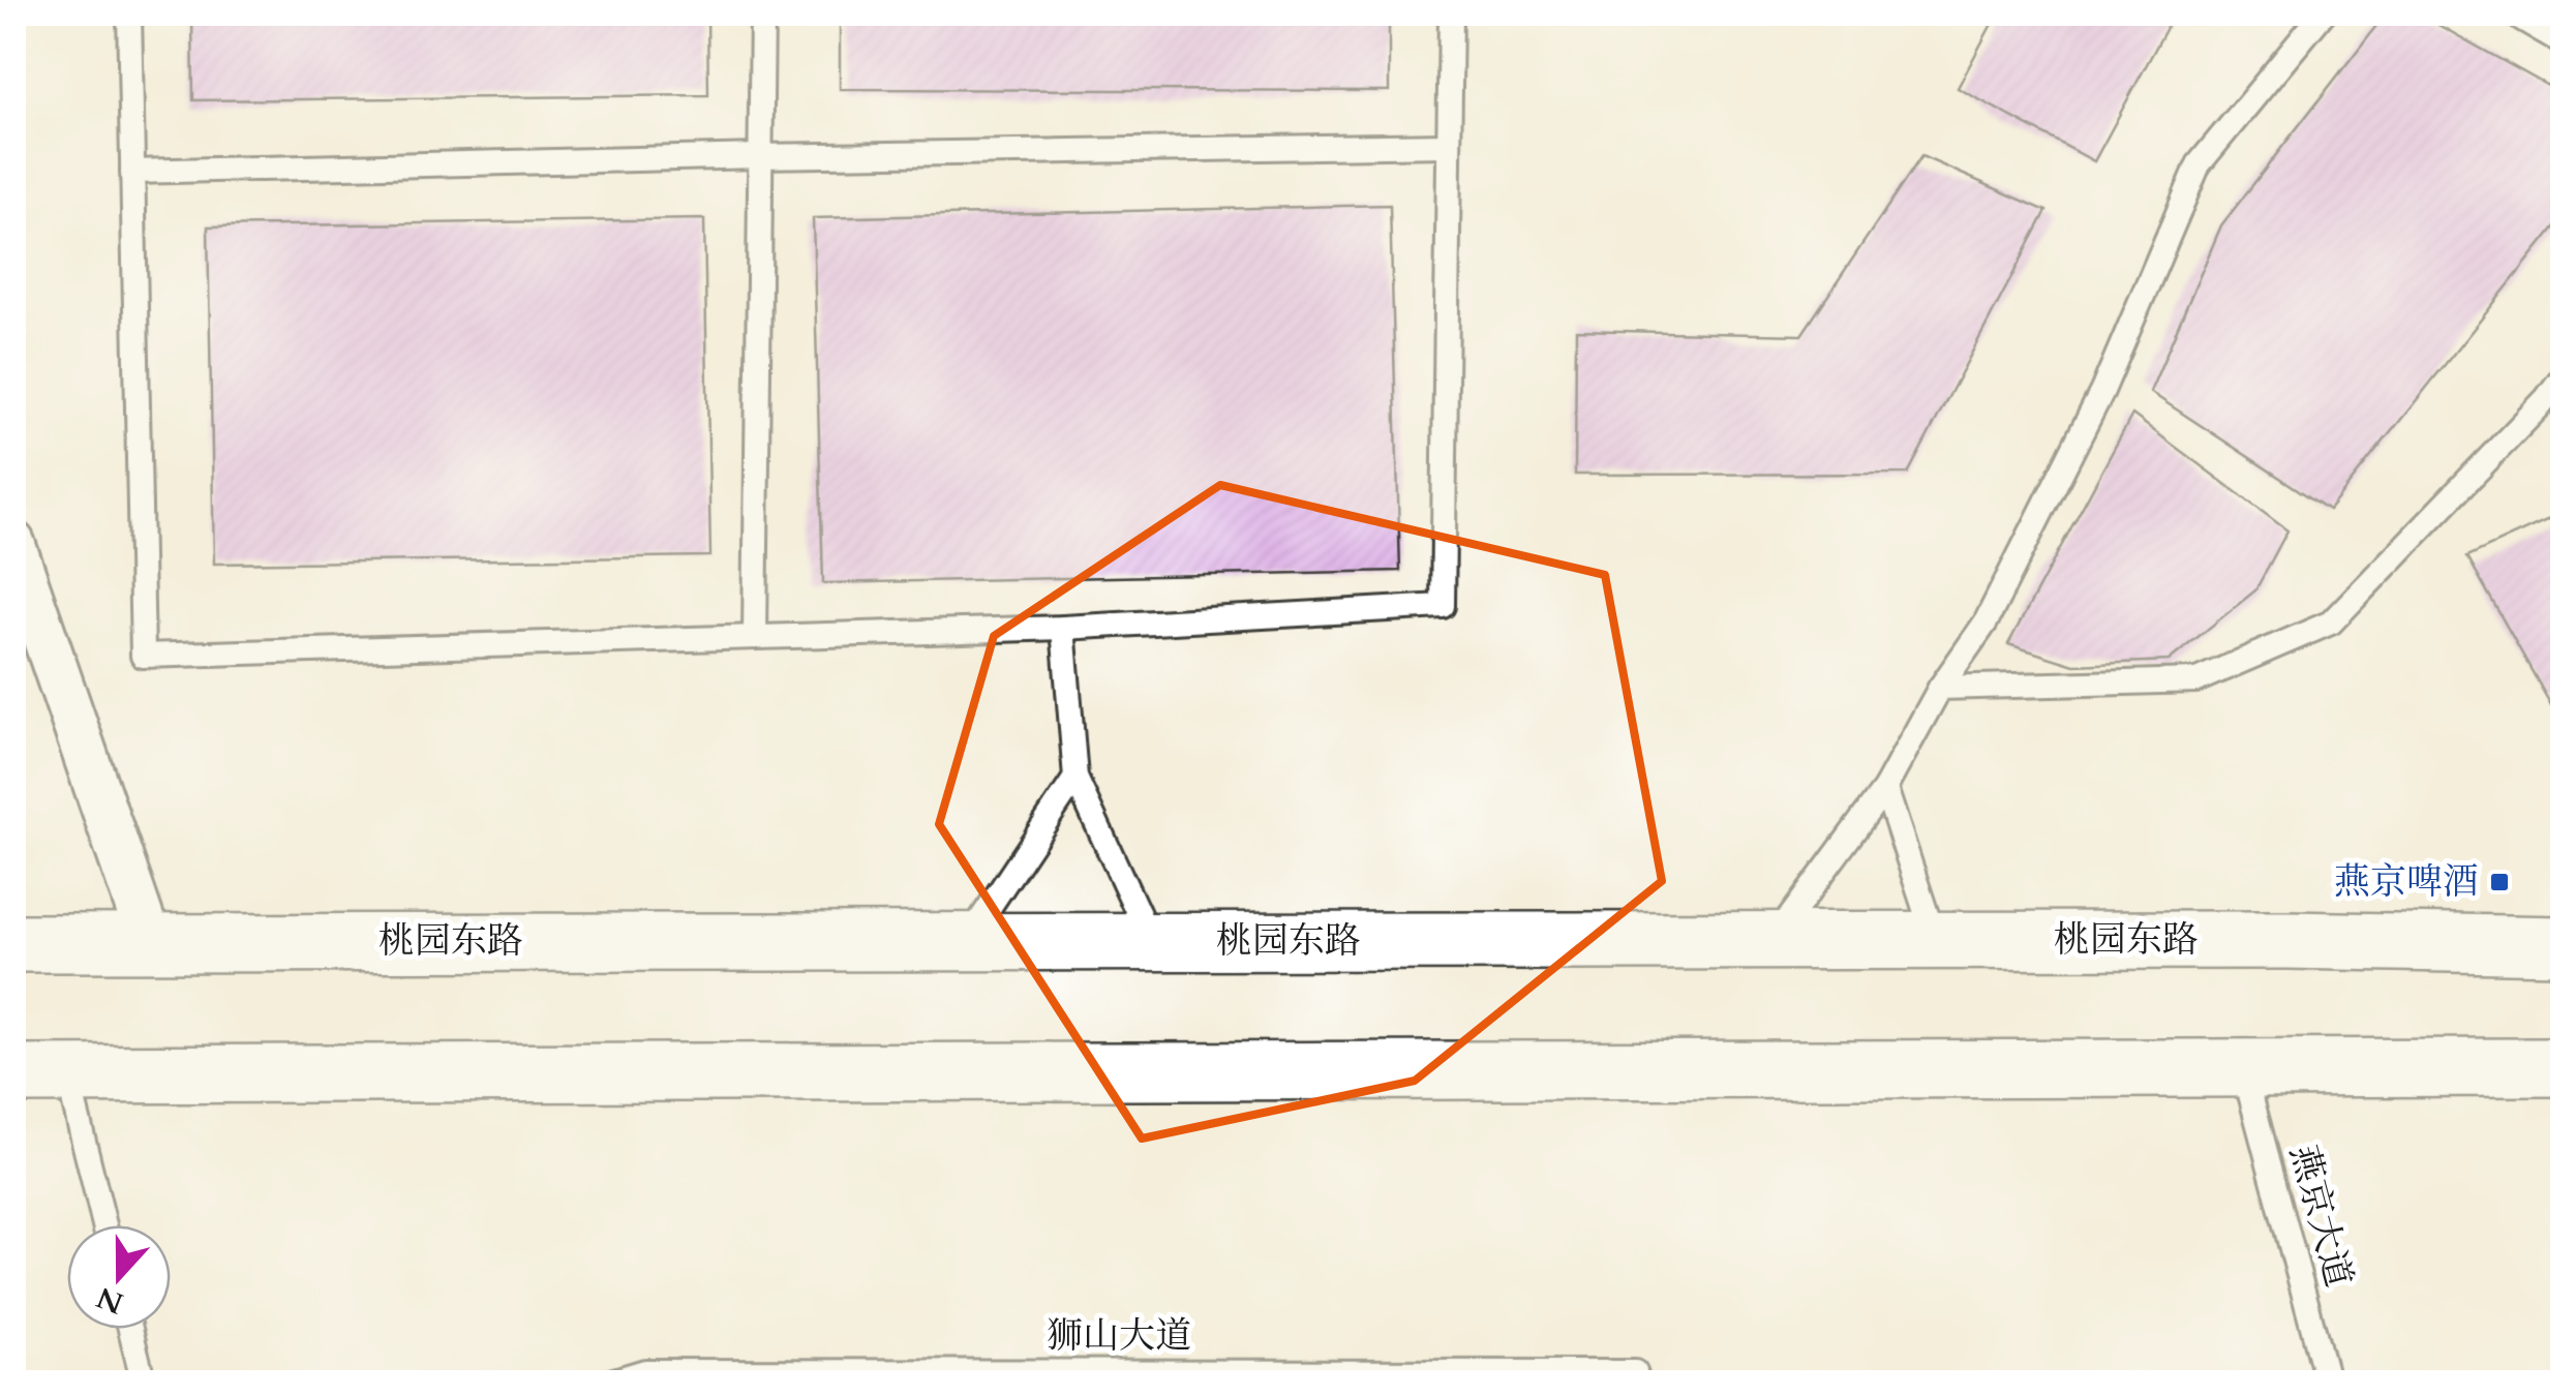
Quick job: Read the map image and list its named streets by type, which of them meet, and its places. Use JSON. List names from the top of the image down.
{
  "streets": {
    "main road": ["桃园东路"],
    "lane": ["燕京大道", "狮山大道"]
  },
  "places": {
    "transit": ["燕京啤酒"]
  },
  "north": "bottom"
}
